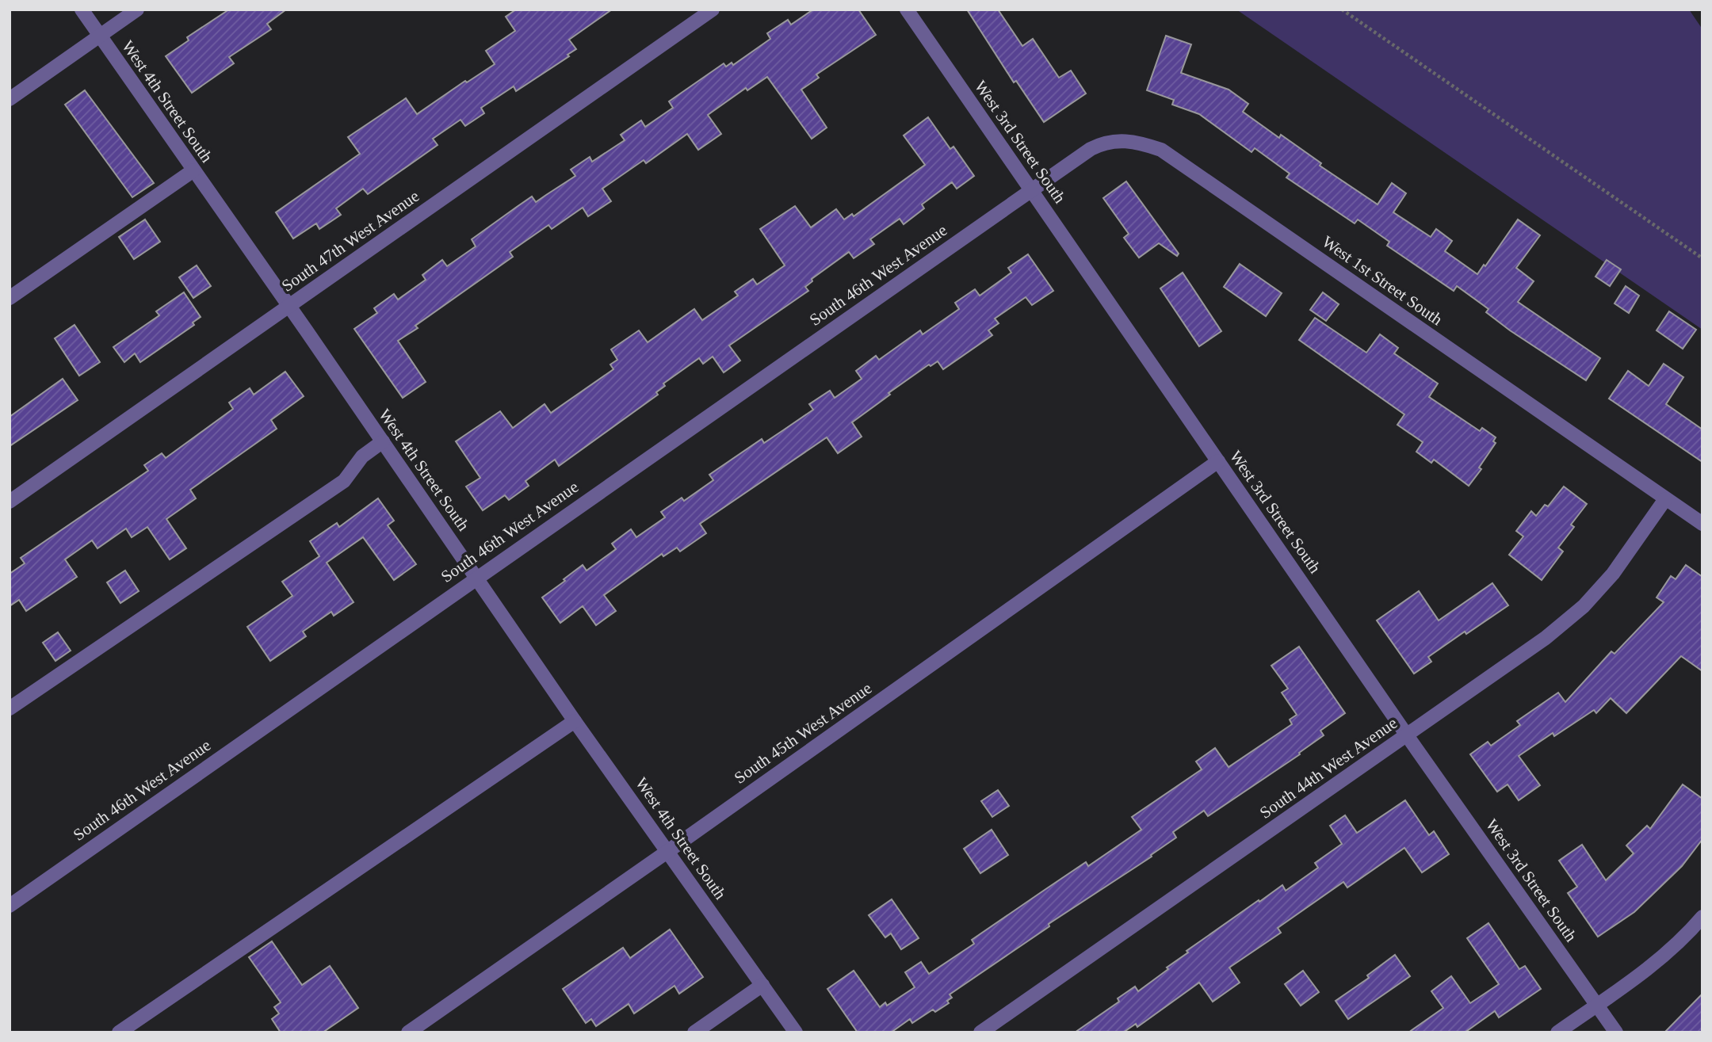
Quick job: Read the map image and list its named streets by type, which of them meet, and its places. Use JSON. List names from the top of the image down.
{
  "streets": {
    "street": [
      "West 4th Street South",
      "West 3rd Street South",
      "South 47th West Avenue",
      "South 46th West Avenue",
      "West 1st Street South",
      "South 45th West Avenue",
      "South 44th West Avenue"
    ]
  },
  "crossings": [
    ["West 4th Street South", "South 47th West Avenue"],
    ["West 4th Street South", "South 46th West Avenue"],
    ["West 4th Street South", "South 45th West Avenue"],
    ["West 3rd Street South", "South 46th West Avenue"],
    ["West 3rd Street South", "West 1st Street South"],
    ["West 3rd Street South", "South 45th West Avenue"],
    ["West 3rd Street South", "South 44th West Avenue"],
    ["South 46th West Avenue", "West 1st Street South"],
    ["West 1st Street South", "South 44th West Avenue"]
  ]
}
